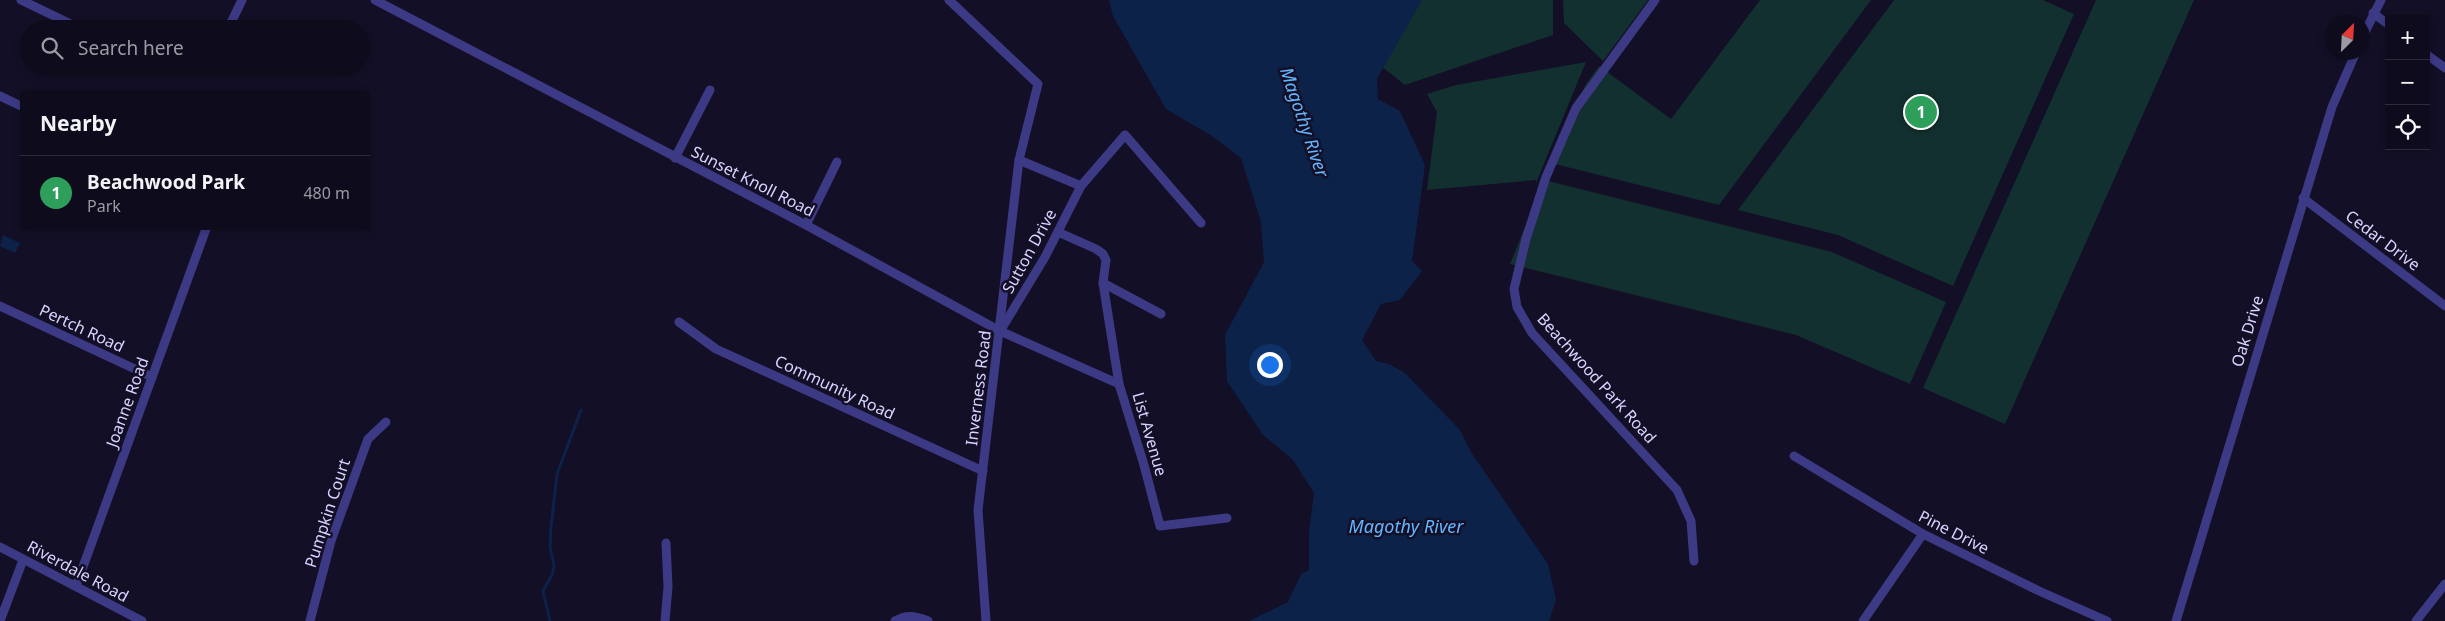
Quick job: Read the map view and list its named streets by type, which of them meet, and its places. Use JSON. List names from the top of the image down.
{
  "streets": {
    "street": [
      "Sunset Knoll Road",
      "Cedar Drive",
      "Sutton Drive",
      "Pertch Road",
      "Oak Drive",
      "Beachwood Park Road",
      "Community Road",
      "Inverness Road",
      "Joanne Road",
      "List Avenue",
      "Pumpkin Court",
      "Pine Drive",
      "Riverdale Road"
    ]
  },
  "crossings": [
    ["Sunset Knoll Road", "Sutton Drive"],
    ["Sunset Knoll Road", "Inverness Road"],
    ["Sunset Knoll Road", "List Avenue"],
    ["Cedar Drive", "Oak Drive"],
    ["Sutton Drive", "Inverness Road"],
    ["Sutton Drive", "List Avenue"],
    ["Pertch Road", "Joanne Road"],
    ["Community Road", "Inverness Road"],
    ["Joanne Road", "Riverdale Road"]
  ],
  "water": ["Magothy River"],
  "north": "top right",
  "page": {
    "map_buttons": ["+", "−"],
    "search": "Search here",
    "heading": "Nearby",
    "pins": "1",
    "list": [
      {
        "mark": "1",
        "name": "Beachwood Park",
        "note": "Park",
        "value": "480 m"
      }
    ]
  }
}
